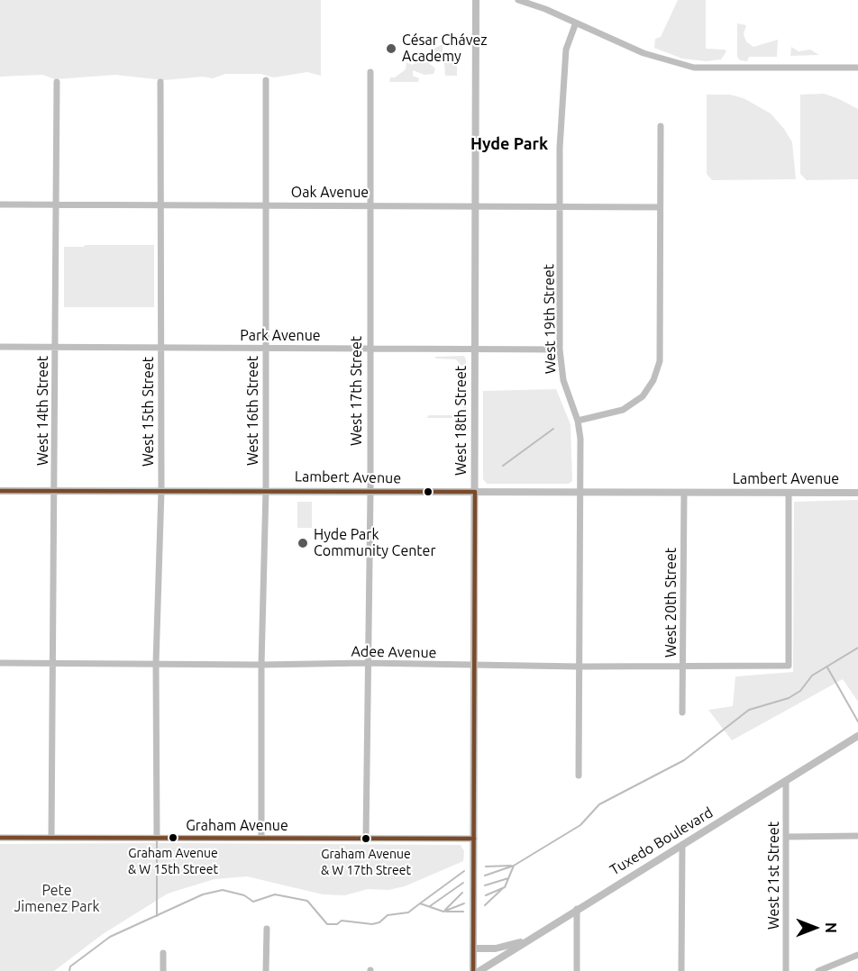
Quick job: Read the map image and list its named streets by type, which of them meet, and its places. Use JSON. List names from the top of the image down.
{
  "streets": {
    "street": [
      "Oak Avenue",
      "West 19th Street",
      "Park Avenue",
      "West 17th Street",
      "West 14th Street",
      "West 16th Street",
      "West 15th Street",
      "West 18th Street",
      "Lambert Avenue",
      "West 20th Street",
      "Adee Avenue",
      "Graham Avenue",
      "Tuxedo Boulevard",
      "West 21st Street"
    ]
  },
  "crossings": [
    ["Oak Avenue", "West 19th Street"],
    ["Oak Avenue", "West 17th Street"],
    ["Oak Avenue", "West 14th Street"],
    ["Oak Avenue", "West 16th Street"],
    ["Oak Avenue", "West 15th Street"],
    ["Oak Avenue", "West 18th Street"],
    ["West 19th Street", "Park Avenue"],
    ["West 19th Street", "Lambert Avenue"],
    ["West 19th Street", "Adee Avenue"],
    ["Park Avenue", "West 17th Street"],
    ["Park Avenue", "West 14th Street"],
    ["Park Avenue", "West 16th Street"],
    ["Park Avenue", "West 15th Street"],
    ["Park Avenue", "West 18th Street"],
    ["West 17th Street", "Lambert Avenue"],
    ["West 17th Street", "Adee Avenue"],
    ["West 17th Street", "Graham Avenue"],
    ["West 14th Street", "Lambert Avenue"],
    ["West 14th Street", "Adee Avenue"],
    ["West 14th Street", "Graham Avenue"],
    ["West 16th Street", "Lambert Avenue"],
    ["West 16th Street", "Adee Avenue"],
    ["West 16th Street", "Graham Avenue"],
    ["West 15th Street", "Lambert Avenue"],
    ["West 15th Street", "Adee Avenue"],
    ["West 15th Street", "Graham Avenue"],
    ["West 18th Street", "Lambert Avenue"],
    ["West 18th Street", "Adee Avenue"],
    ["West 18th Street", "Graham Avenue"],
    ["Lambert Avenue", "West 20th Street"],
    ["Lambert Avenue", "Adee Avenue"],
    ["West 20th Street", "Adee Avenue"],
    ["Tuxedo Boulevard", "West 21st Street"]
  ],
  "districts": ["Hyde Park"],
  "parks": ["Pete Jimenez Park"],
  "places": [
    "César Chávez Academy",
    "Hyde Park Community Center",
    "Graham Avenue & W 15th Street",
    "Graham Avenue & W 17th Street"
  ],
  "north": "right"
}
